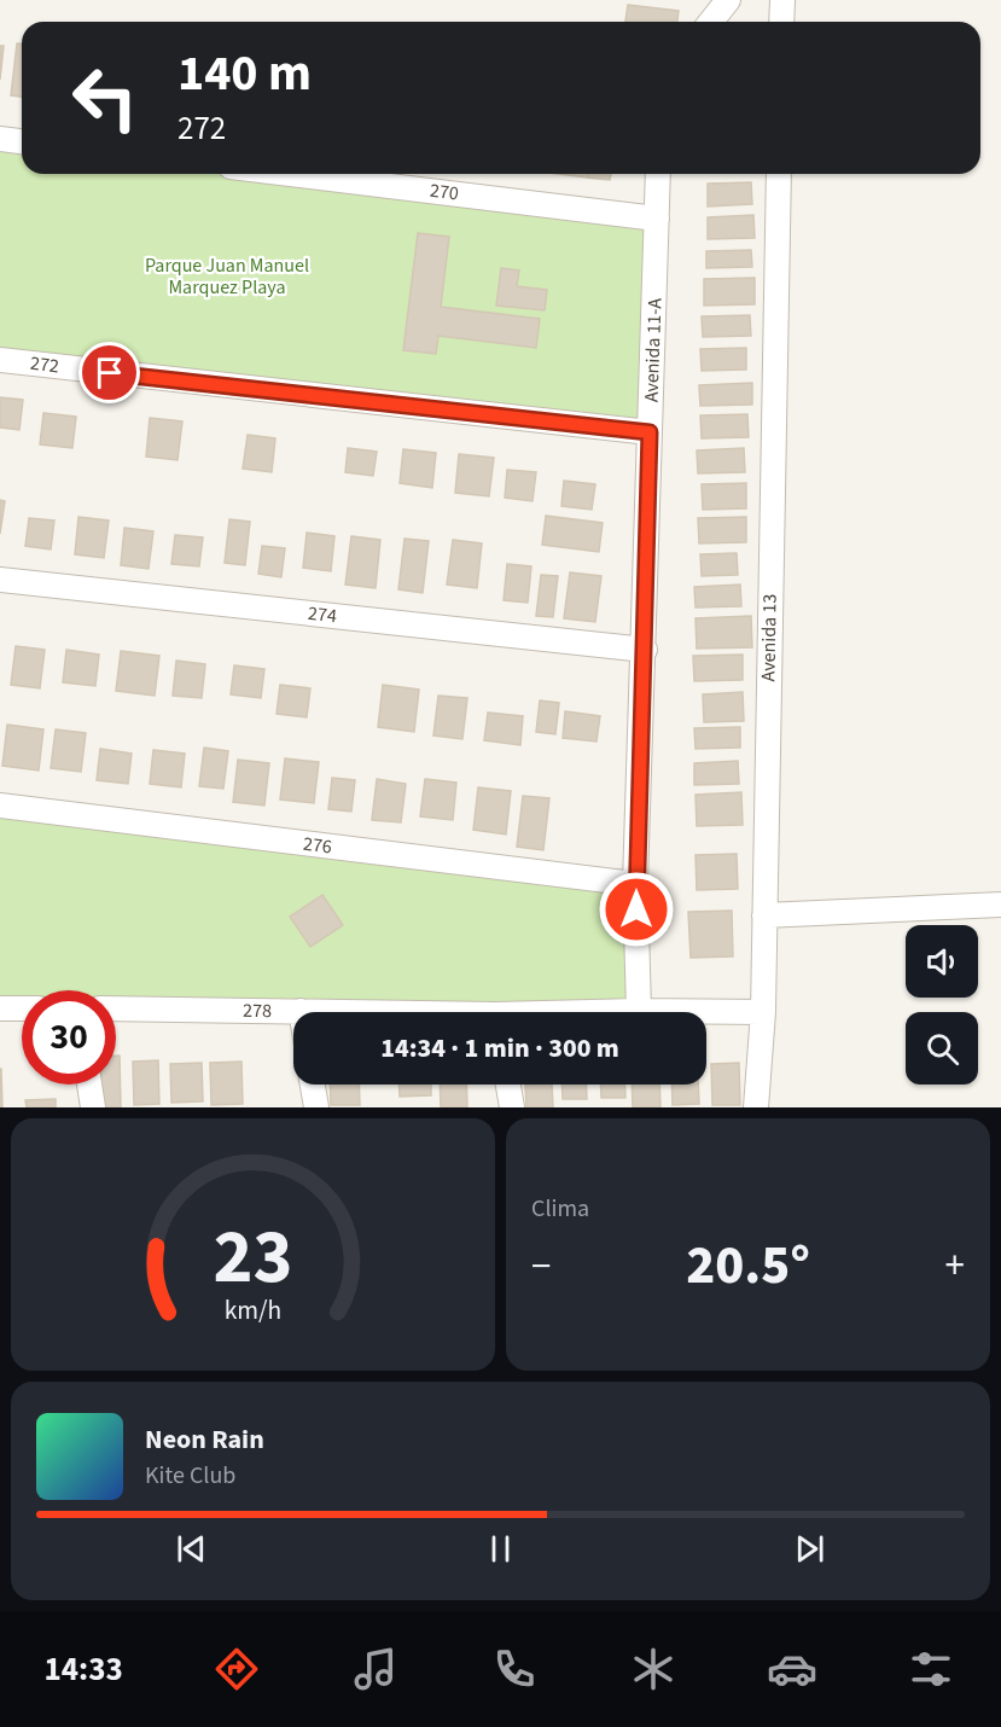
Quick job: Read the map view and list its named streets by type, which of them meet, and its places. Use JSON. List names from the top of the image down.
{
  "streets": {
    "street": [
      "270",
      "Avenida 11-A",
      "272",
      "274",
      "Avenida 13",
      "276",
      "278"
    ]
  },
  "crossings": [
    ["270", "Avenida 11-A"],
    ["Avenida 11-A", "272"],
    ["Avenida 11-A", "274"],
    ["Avenida 11-A", "276"],
    ["Avenida 11-A", "278"],
    ["Avenida 13", "278"]
  ],
  "parks": ["Parque Juan Manuel Marquez Playa"],
  "page": {
    "turn": ["140 m", "272"],
    "limit": "30",
    "trip": "14:34 · 1 min · 300 m",
    "tile": "Clima",
    "heat": ["−", "20.5°", "+"],
    "song": ["Neon Rain", "Kite Club"],
    "tabs": "14:33",
    "gauge": ["23", "km/h"]
  }
}
